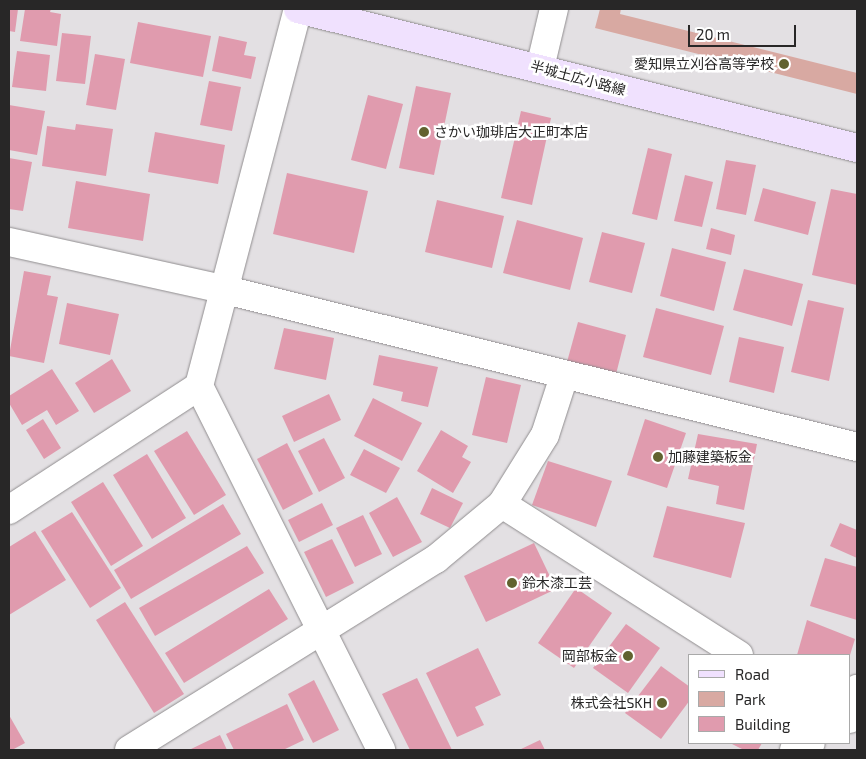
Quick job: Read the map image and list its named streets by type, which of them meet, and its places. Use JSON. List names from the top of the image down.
{
  "streets": {
    "main road": ["半城土広小路線"]
  },
  "places": [
    "愛知県立刈谷高等学校",
    "さかい珈琲店大正町本店",
    "加藤建築板金",
    "鈴木漆工芸",
    "岡部板金",
    "株式会社SKH"
  ],
  "legend": ["Road", "Park", "Building"],
  "scale_bar": "20 m"
}
